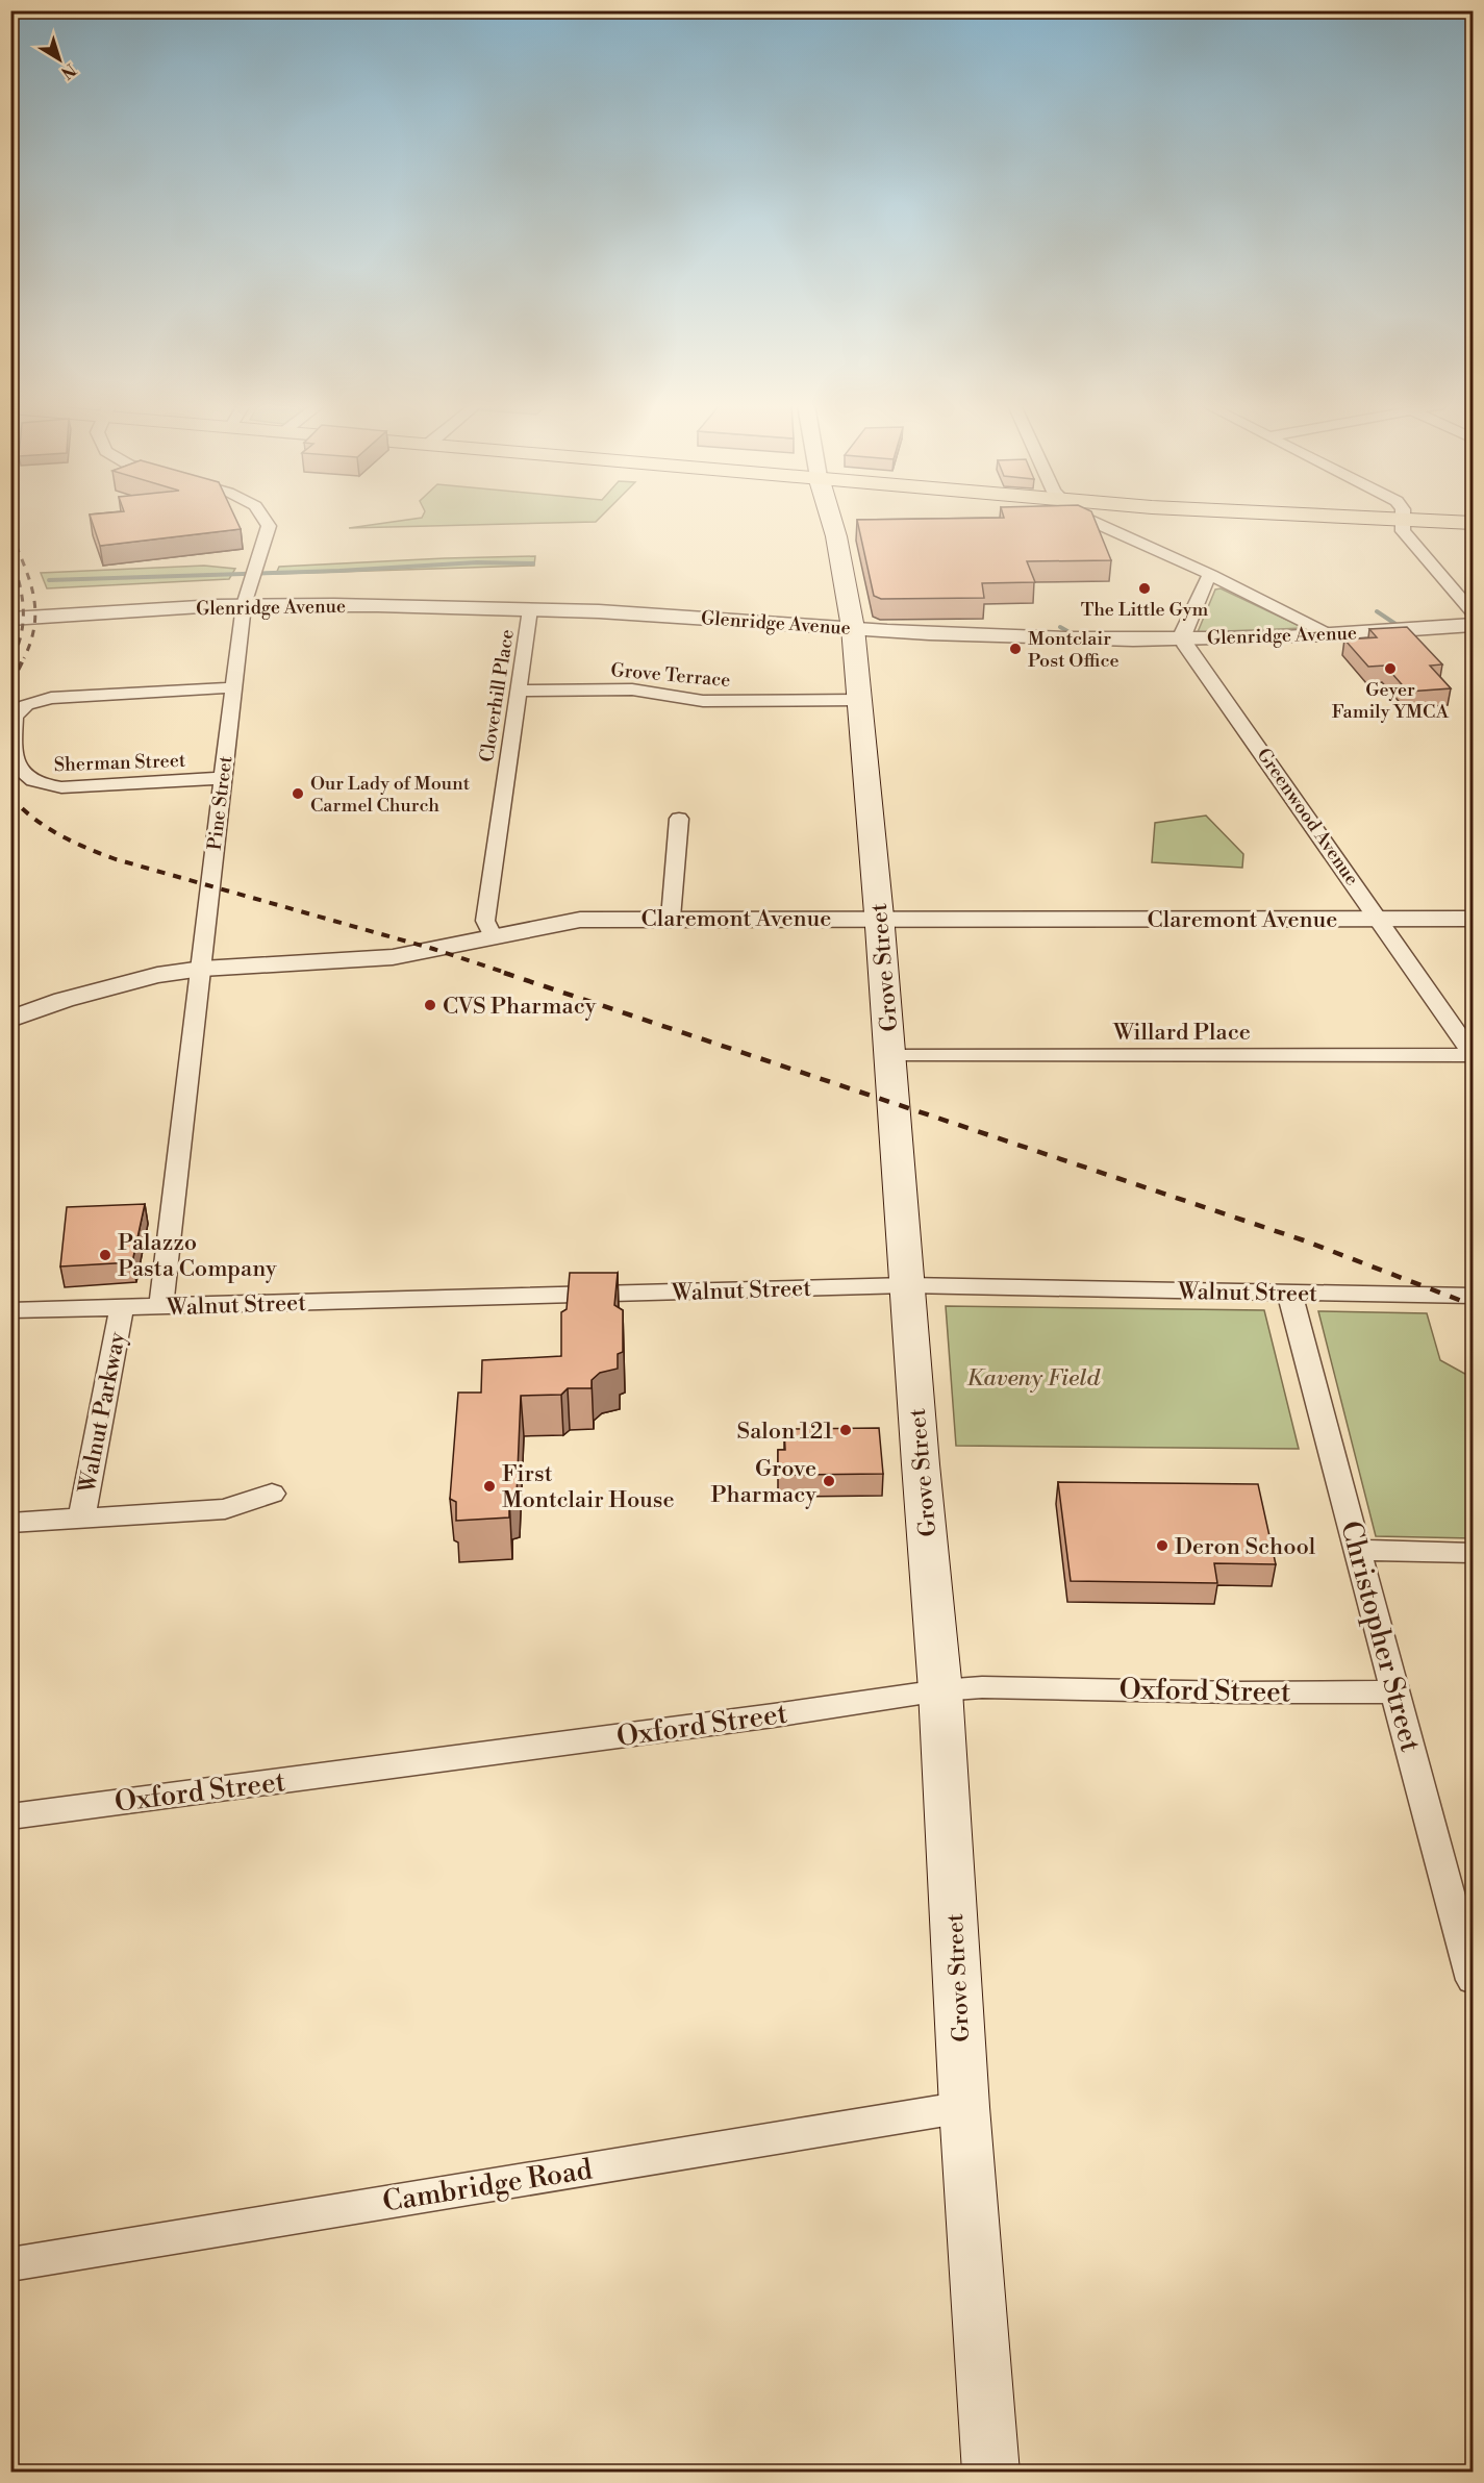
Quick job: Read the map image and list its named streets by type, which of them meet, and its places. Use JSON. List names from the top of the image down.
{
  "streets": {
    "main road": ["Grove Street"],
    "street": [
      "Glenridge Avenue",
      "Grove Terrace",
      "Cloverhill Place",
      "Sherman Street",
      "Pine Street",
      "Greenwood Avenue",
      "Claremont Avenue",
      "Willard Place",
      "Walnut Street",
      "Walnut Parkway",
      "Christopher Street",
      "Oxford Street",
      "Cambridge Road"
    ]
  },
  "crossings": [
    ["Glenridge Avenue", "Cloverhill Place"],
    ["Glenridge Avenue", "Pine Street"],
    ["Glenridge Avenue", "Greenwood Avenue"],
    ["Glenridge Avenue", "Grove Street"],
    ["Grove Terrace", "Cloverhill Place"],
    ["Grove Terrace", "Grove Street"],
    ["Cloverhill Place", "Claremont Avenue"],
    ["Sherman Street", "Pine Street"],
    ["Pine Street", "Claremont Avenue"],
    ["Pine Street", "Walnut Street"],
    ["Greenwood Avenue", "Claremont Avenue"],
    ["Greenwood Avenue", "Willard Place"],
    ["Claremont Avenue", "Grove Street"],
    ["Grove Street", "Willard Place"],
    ["Grove Street", "Walnut Street"],
    ["Grove Street", "Oxford Street"],
    ["Grove Street", "Cambridge Road"],
    ["Walnut Street", "Walnut Parkway"],
    ["Walnut Street", "Christopher Street"],
    ["Christopher Street", "Oxford Street"]
  ],
  "parks": ["Kaveny Field"],
  "places": [
    "The Little Gym",
    "Montclair Post Office",
    "Geyer Family YMCA",
    "Our Lady of Mount Carmel Church",
    "CVS Pharmacy",
    "Palazzo Pasta Company",
    "Salon 121",
    "Grove Pharmacy",
    "First Montclair House",
    "Deron School"
  ],
  "north": "bottom right"
}
